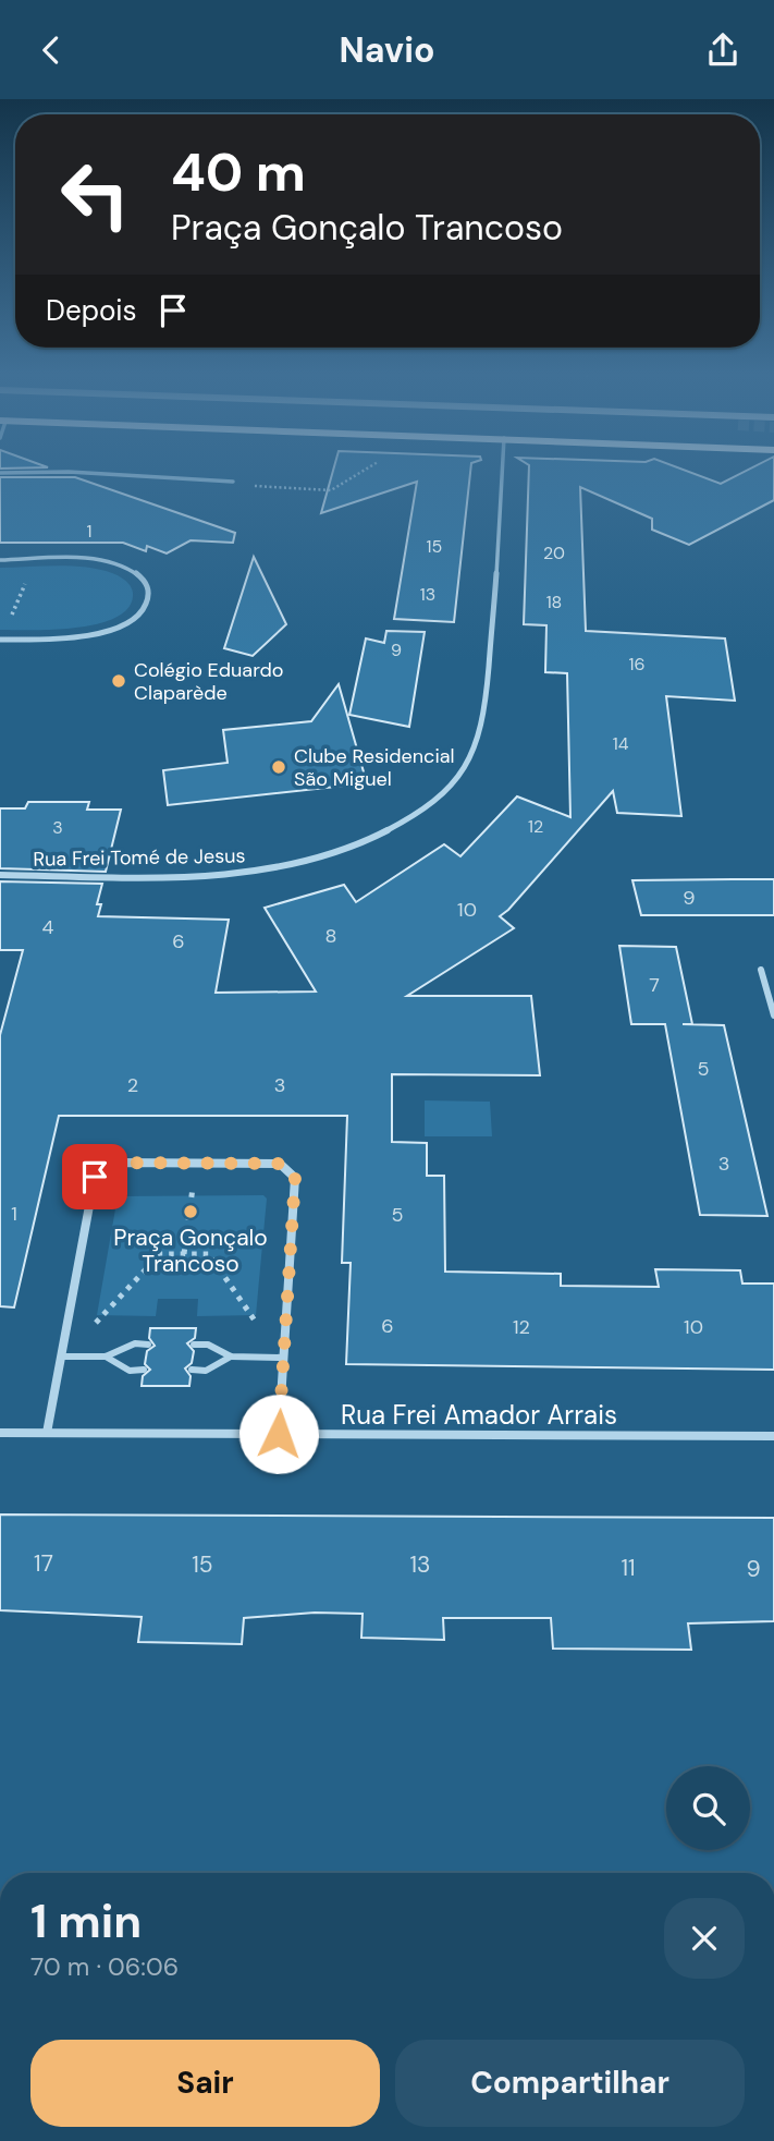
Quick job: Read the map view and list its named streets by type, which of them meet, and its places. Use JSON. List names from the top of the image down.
{
  "streets": {
    "street": ["Rua Frei Tomé de Jesus", "Rua Frei Amador Arrais"]
  },
  "places": ["Colégio Eduardo Claparède", "Clube Residencial São Miguel", "Praça Gonçalo Trancoso"],
  "house_numbers": [
    "1",
    "15",
    "20",
    "13",
    "18",
    "9",
    "16",
    "14",
    "12",
    "3",
    "9",
    "10",
    "4",
    "8",
    "6",
    "7",
    "5",
    "2",
    "3",
    "3",
    "1",
    "5",
    "6",
    "12",
    "10",
    "17",
    "15",
    "13",
    "11",
    "9"
  ],
  "page": {
    "header": "Navio",
    "turn": ["40 m", "Praça Gonçalo Trancoso"],
    "then": "Depois",
    "heading": ["1 min", "70 m · 06:06"],
    "buttons": ["Sair", "Compartilhar"]
  }
}
